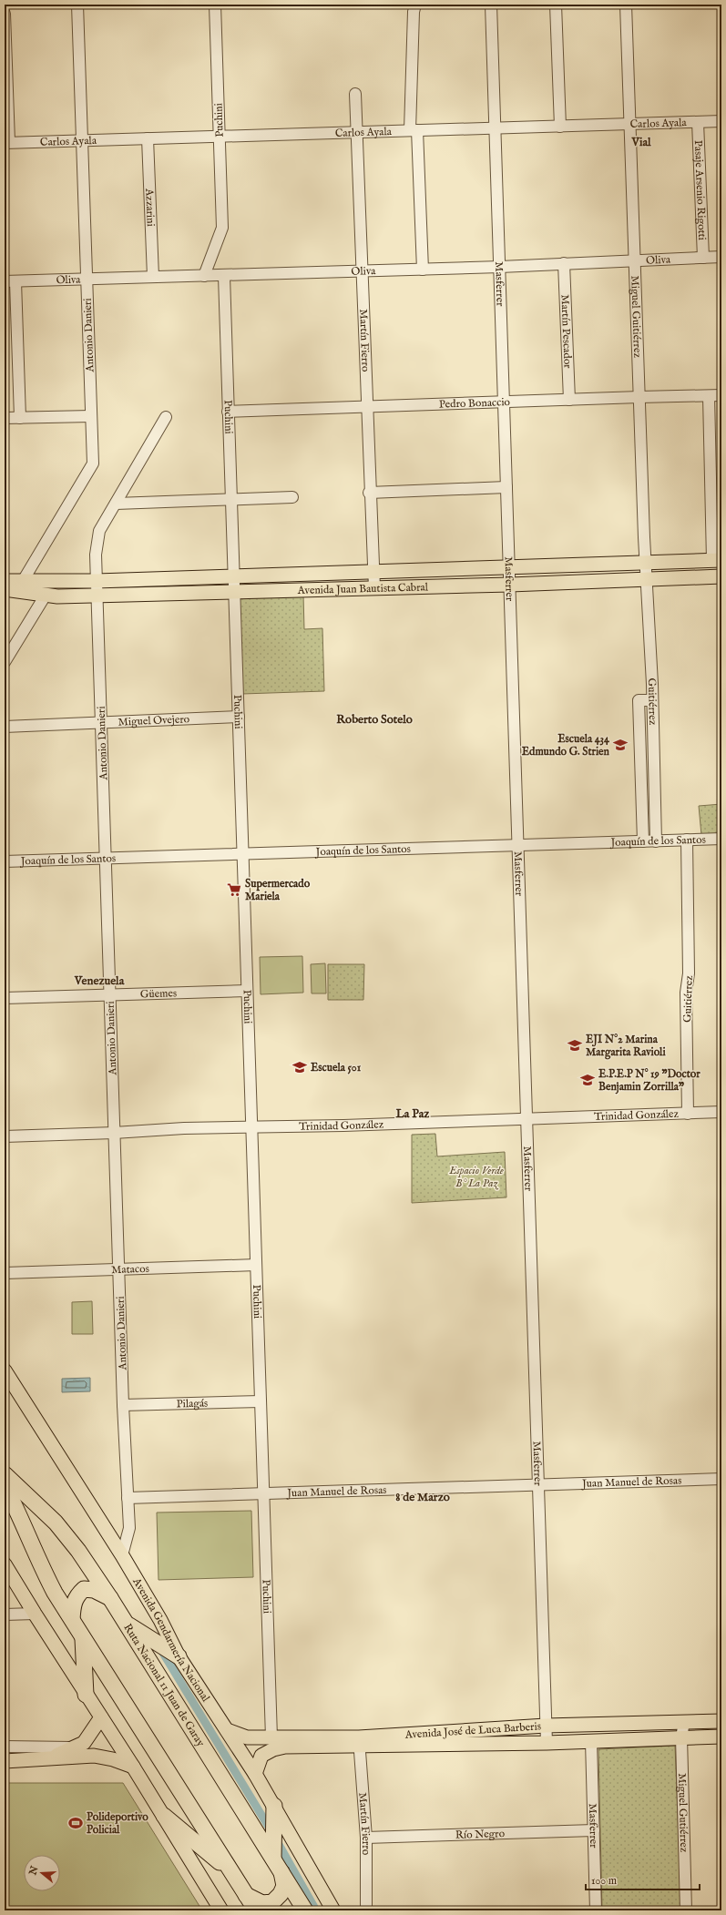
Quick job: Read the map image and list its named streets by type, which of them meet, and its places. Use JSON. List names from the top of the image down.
{
  "streets": {
    "highway": ["Ruta Nacional 11 Juan de Garay"],
    "main road": ["Avenida Juan Bautista Cabral", "Avenida Gendarmería Nacional", "Avenida José de Luca Barberis"],
    "street": [
      "Puchini",
      "Carlos Ayala",
      "Pasaje Arsenio Rigotti",
      "Azzarini",
      "Oliva",
      "Masferrer",
      "Miguel Guitiérrez",
      "Martín Pescador",
      "Antonio Danieri",
      "Martín Fierro",
      "Pedro Bonaccio",
      "Guitiérrez",
      "Miguel Ovejero",
      "Joaquín de los Santos",
      "Güemes",
      "Trinidad González",
      "Matacos",
      "Pilagás",
      "Juan Manuel de Rosas",
      "Miguel Gutiérrez",
      "Río Negro"
    ]
  },
  "crossings": [
    ["Puchini", "Carlos Ayala"],
    ["Puchini", "Oliva"],
    ["Puchini", "Pedro Bonaccio"],
    ["Puchini", "Avenida Juan Bautista Cabral"],
    ["Puchini", "Miguel Ovejero"],
    ["Puchini", "Joaquín de los Santos"],
    ["Puchini", "Güemes"],
    ["Puchini", "Trinidad González"],
    ["Puchini", "Matacos"],
    ["Puchini", "Pilagás"],
    ["Puchini", "Juan Manuel de Rosas"],
    ["Puchini", "Avenida José de Luca Barberis"],
    ["Carlos Ayala", "Pasaje Arsenio Rigotti"],
    ["Carlos Ayala", "Azzarini"],
    ["Carlos Ayala", "Masferrer"],
    ["Carlos Ayala", "Miguel Guitiérrez"],
    ["Carlos Ayala", "Antonio Danieri"],
    ["Carlos Ayala", "Martín Fierro"],
    ["Pasaje Arsenio Rigotti", "Oliva"],
    ["Azzarini", "Oliva"],
    ["Oliva", "Masferrer"],
    ["Oliva", "Miguel Guitiérrez"],
    ["Oliva", "Martín Pescador"],
    ["Oliva", "Antonio Danieri"],
    ["Oliva", "Martín Fierro"],
    ["Masferrer", "Pedro Bonaccio"],
    ["Masferrer", "Avenida Juan Bautista Cabral"],
    ["Masferrer", "Joaquín de los Santos"],
    ["Masferrer", "Trinidad González"],
    ["Masferrer", "Juan Manuel de Rosas"],
    ["Masferrer", "Avenida José de Luca Barberis"],
    ["Masferrer", "Río Negro"],
    ["Miguel Guitiérrez", "Pedro Bonaccio"],
    ["Miguel Guitiérrez", "Avenida Juan Bautista Cabral"],
    ["Miguel Guitiérrez", "Guitiérrez"],
    ["Martín Pescador", "Pedro Bonaccio"],
    ["Antonio Danieri", "Avenida Juan Bautista Cabral"],
    ["Antonio Danieri", "Miguel Ovejero"],
    ["Antonio Danieri", "Joaquín de los Santos"],
    ["Antonio Danieri", "Güemes"],
    ["Antonio Danieri", "Trinidad González"],
    ["Antonio Danieri", "Matacos"],
    ["Antonio Danieri", "Pilagás"],
    ["Antonio Danieri", "Juan Manuel de Rosas"],
    ["Antonio Danieri", "Avenida Gendarmería Nacional"],
    ["Martín Fierro", "Pedro Bonaccio"],
    ["Martín Fierro", "Avenida Juan Bautista Cabral"],
    ["Martín Fierro", "Avenida José de Luca Barberis"],
    ["Martín Fierro", "Río Negro"],
    ["Avenida Juan Bautista Cabral", "Guitiérrez"],
    ["Guitiérrez", "Joaquín de los Santos"],
    ["Guitiérrez", "Trinidad González"],
    ["Avenida Gendarmería Nacional", "Avenida José de Luca Barberis"],
    ["Avenida José de Luca Barberis", "Miguel Gutiérrez"]
  ],
  "districts": [
    "Vial",
    "Roberto Sotelo",
    "Venezuela",
    "La Paz",
    "8 de Marzo"
  ],
  "parks": ["Espacio Verde B° La Paz"],
  "places": {
    "school or university": [
      "Escuela 434 Edmundo G. Strien",
      "EJI N°2 Marina Margarita Ravioli",
      "Escuela 501",
      "E.P.E.P N° 19 \"Doctor Benjamin Zorrilla\""
    ],
    "supermarket": ["Supermercado Mariela"],
    "sports": ["Polideportivo Policial"]
  },
  "scale_bar": "100 m",
  "north": "left"
}
